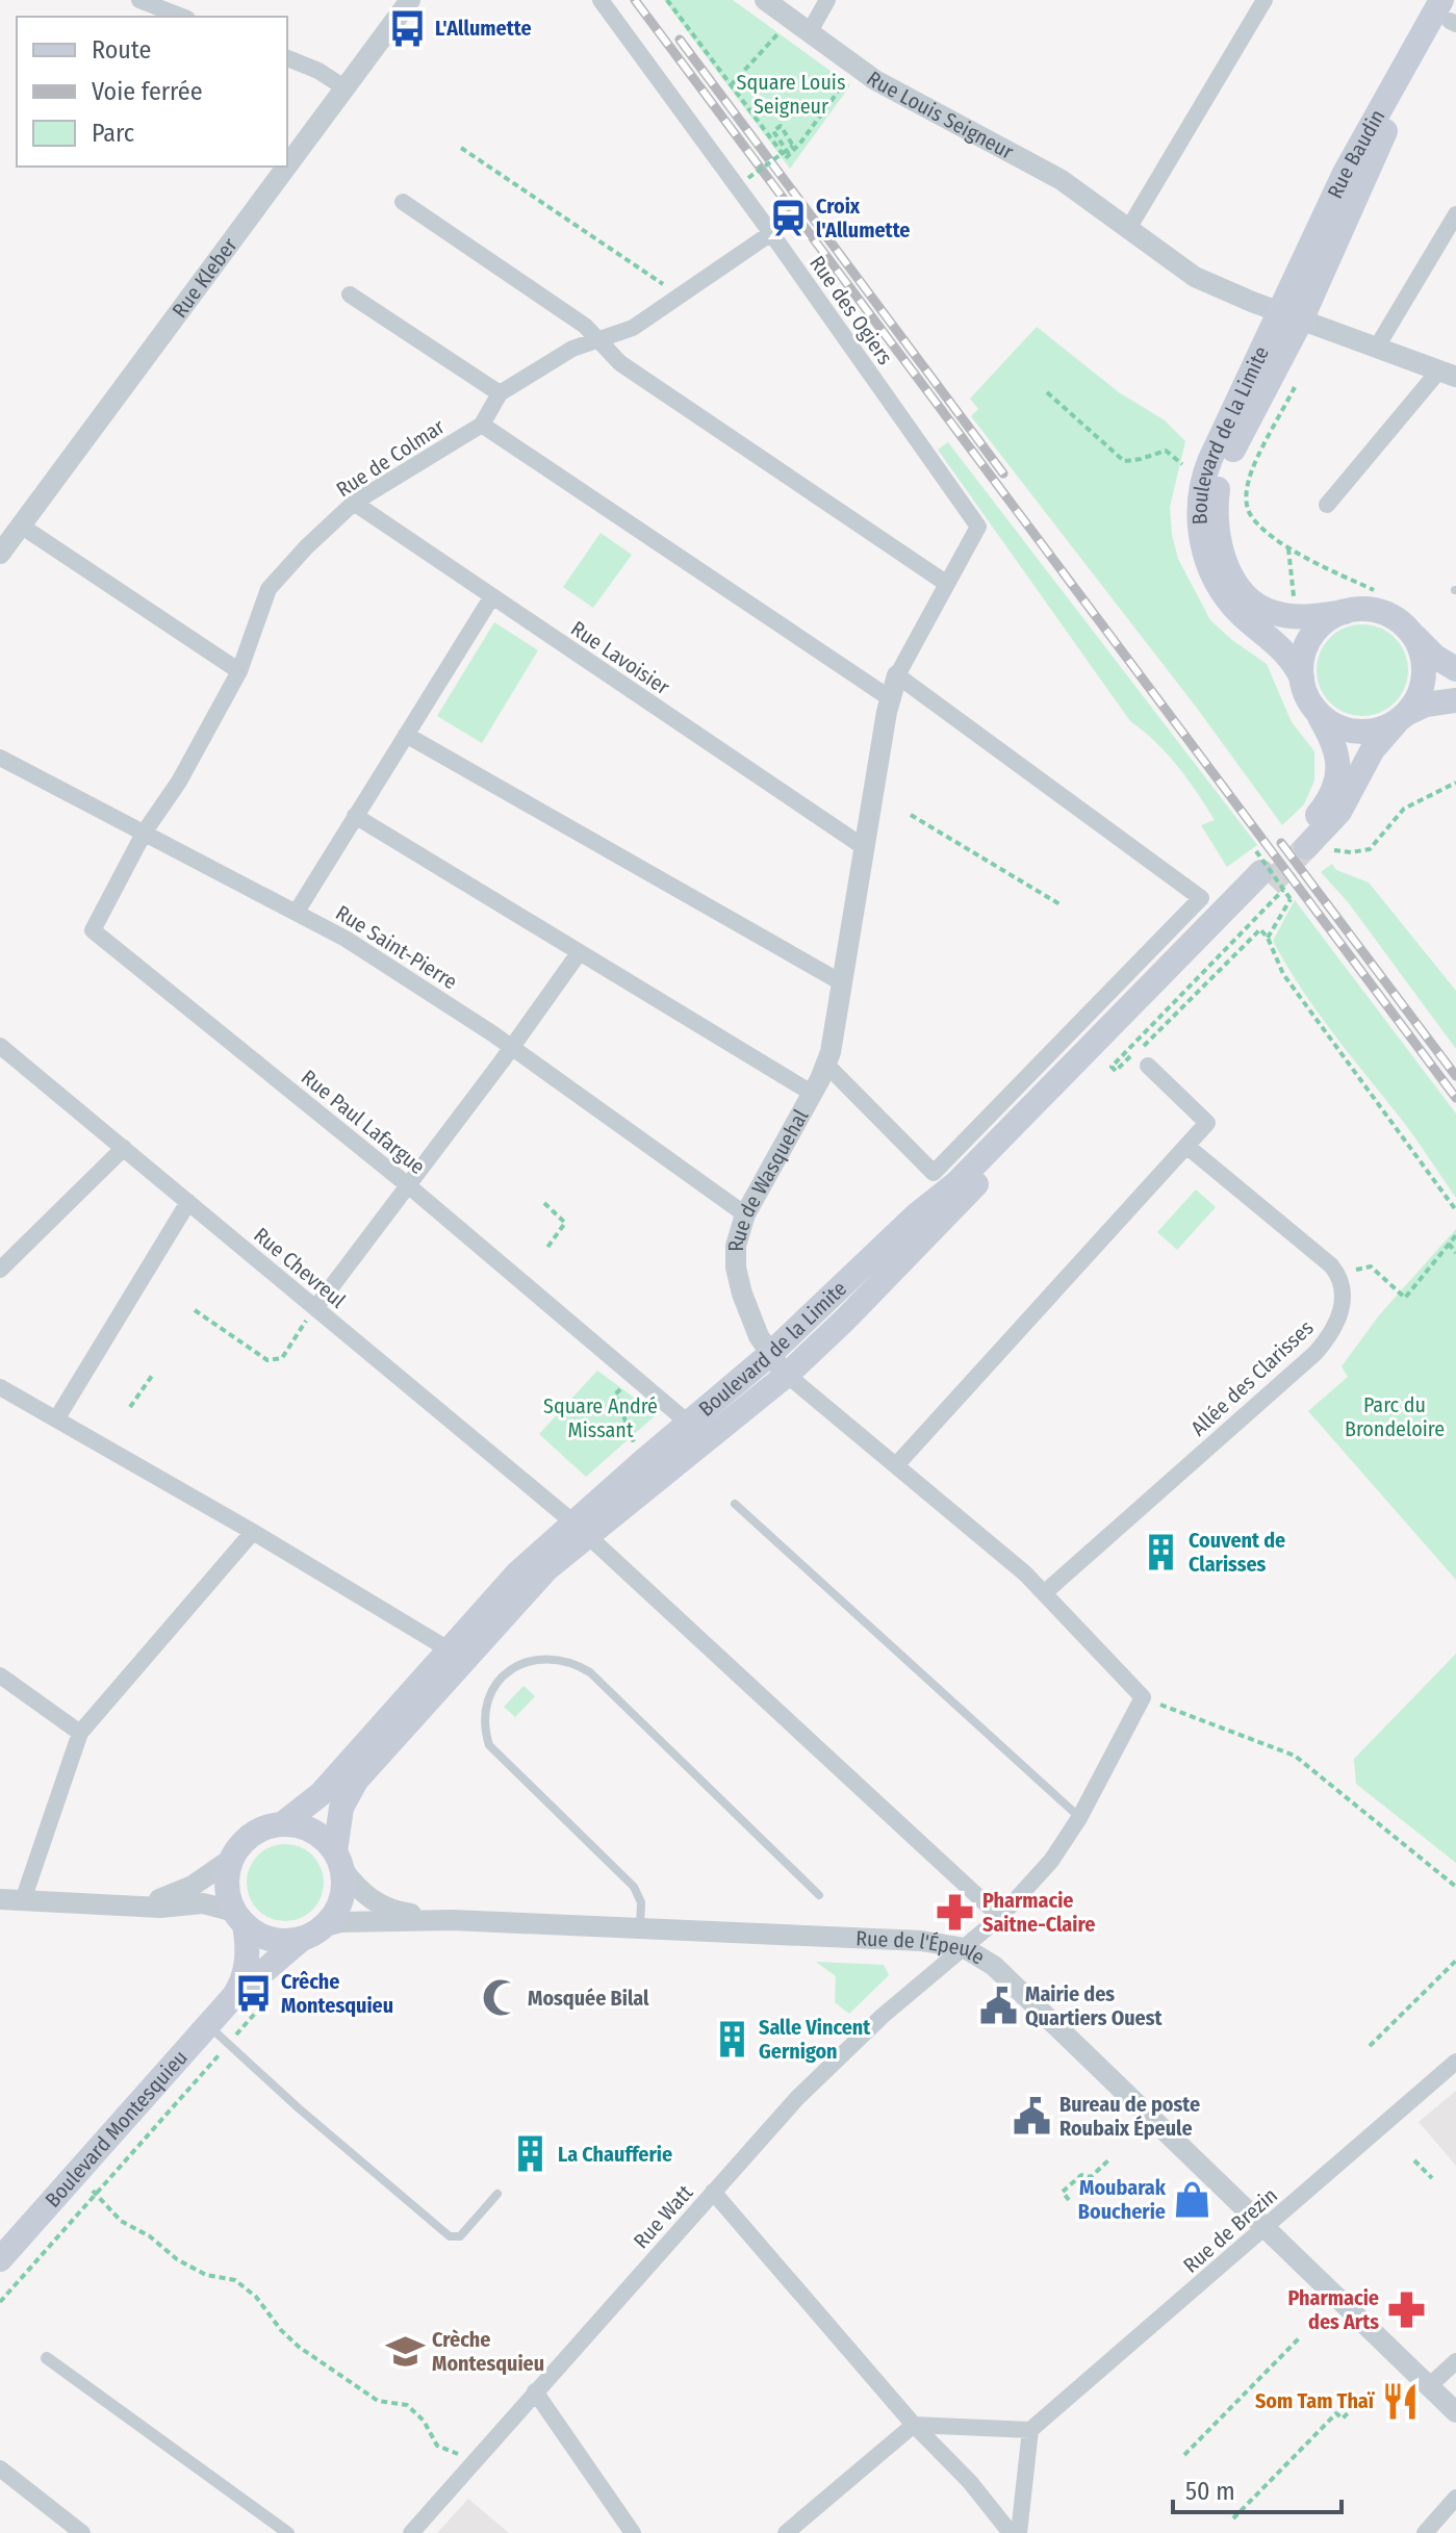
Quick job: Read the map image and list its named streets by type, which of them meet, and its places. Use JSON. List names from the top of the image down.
{
  "streets": {
    "main road": ["Rue Baudin", "Boulevard de la Limite", "Boulevard Montesquieu"],
    "street": [
      "Rue Louis Seigneur",
      "Rue Kleber",
      "Rue des Ogiers",
      "Rue de Colmar",
      "Rue Lavoisier",
      "Rue Saint-Pierre",
      "Rue Paul Lafargue",
      "Rue de Wasquehal",
      "Rue Chevreul",
      "Allée des Clarisses",
      "Rue de l'Épeule",
      "Rue Watt",
      "Rue de Brezin"
    ]
  },
  "crossings": [
    ["Rue Louis Seigneur", "Rue Baudin"],
    ["Rue Louis Seigneur", "Boulevard de la Limite"],
    ["Rue Baudin", "Boulevard de la Limite"],
    ["Rue des Ogiers", "Rue de Colmar"],
    ["Rue des Ogiers", "Rue de Wasquehal"],
    ["Boulevard de la Limite", "Rue Paul Lafargue"],
    ["Boulevard de la Limite", "Rue de Wasquehal"],
    ["Boulevard de la Limite", "Rue Chevreul"],
    ["Boulevard de la Limite", "Rue de l'Épeule"],
    ["Boulevard de la Limite", "Boulevard Montesquieu"],
    ["Rue de Colmar", "Rue Lavoisier"],
    ["Rue de Colmar", "Rue Saint-Pierre"],
    ["Rue de Colmar", "Rue Paul Lafargue"],
    ["Rue Lavoisier", "Rue de Wasquehal"],
    ["Rue Saint-Pierre", "Rue Paul Lafargue"],
    ["Rue Saint-Pierre", "Rue de Wasquehal"],
    ["Rue de Wasquehal", "Allée des Clarisses"],
    ["Rue de l'Épeule", "Boulevard Montesquieu"],
    ["Rue de l'Épeule", "Rue Watt"],
    ["Rue de l'Épeule", "Rue de Brezin"]
  ],
  "parks": ["Square Louis Seigneur", "Parc du Brondeloire", "Square André Missant"],
  "places": {
    "bus stop": ["L'Allumette", "Crêche Montesquieu"],
    "station": ["Croix l'Allumette"],
    "building": ["Couvent de Clarisses", "Salle Vincent Gernigon", "La Chaufferie"],
    "pharmacy": ["Pharmacie Saitne-Claire", "Pharmacie des Arts"],
    "mosque": ["Mosquée Bilal"],
    "public building": ["Mairie des Quartiers Ouest", "Bureau de poste Roubaix Épeule"],
    "shop": ["Moubarak Boucherie"],
    "school or university": ["Crèche Montesquieu"],
    "restaurant": ["Som Tam Thaï"]
  },
  "legend": ["Route", "Voie ferrée", "Parc"],
  "scale_bar": "50 m"
}
